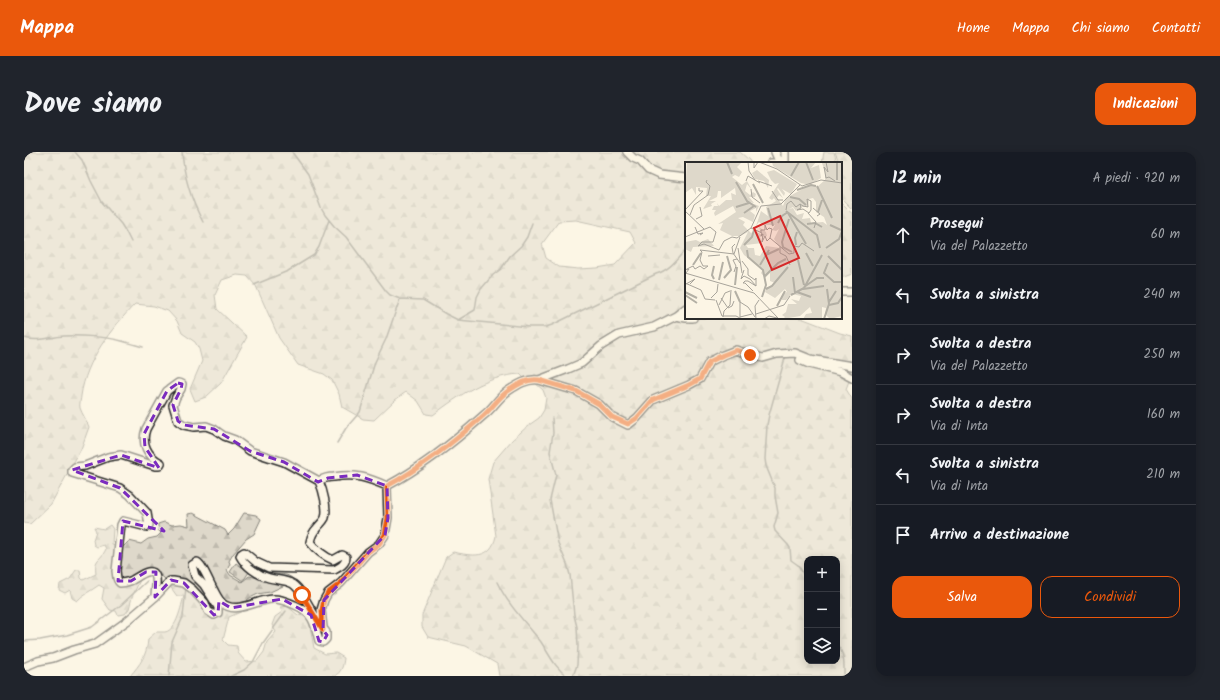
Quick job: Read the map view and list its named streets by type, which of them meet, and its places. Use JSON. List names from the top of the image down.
{
  "page": {
    "header": "Mappa",
    "nav": [
      "Home",
      "Mappa",
      "Chi siamo",
      "Contatti"
    ],
    "title": "Dove siamo",
    "buttons": [
      "Indicazioni",
      ["Salva", "Condividi"]
    ],
    "heading": ["12 min", "A piedi · 920 m"],
    "list": [
      ["Prosegui", "Via del Palazzetto", "60 m"],
      ["Svolta a sinistra", "240 m"],
      ["Svolta a destra", "Via del Palazzetto", "250 m"],
      ["Svolta a destra", "Via di Inta", "160 m"],
      ["Svolta a sinistra", "Via di Inta", "210 m"],
      "Arrivo a destinazione"
    ],
    "map_buttons": ["+", "−"]
  }
}
